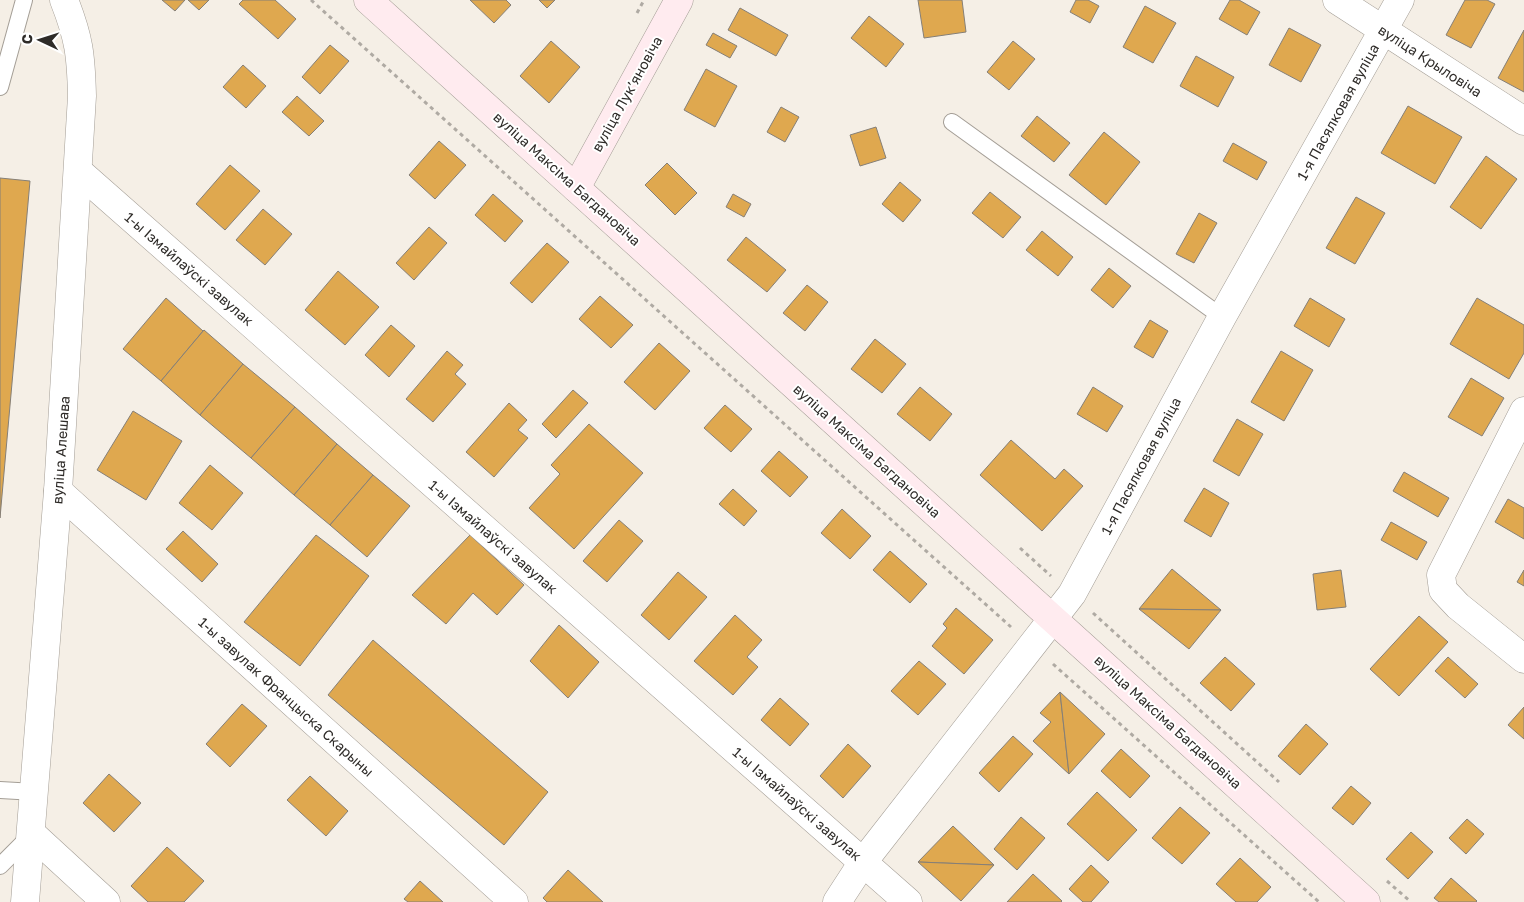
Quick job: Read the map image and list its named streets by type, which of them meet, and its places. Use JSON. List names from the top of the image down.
{
  "streets": {
    "main road": ["вуліца Лукʼяновіча", "вуліца Максіма Багдановіча"],
    "street": [
      "вуліца Крыловіча",
      "1-я Пасялковая вуліца",
      "1-ы Ізмайлаўскі завулак",
      "вуліца Алешава",
      "1-ы завулак Францыска Скарыны"
    ]
  },
  "crossings": [
    ["вуліца Крыловіча", "1-я Пасялковая вуліца"],
    ["вуліца Лукʼяновіча", "вуліца Максіма Багдановіча"],
    ["1-я Пасялковая вуліца", "вуліца Максіма Багдановіча"],
    ["1-я Пасялковая вуліца", "1-ы Ізмайлаўскі завулак"],
    ["1-ы Ізмайлаўскі завулак", "вуліца Алешава"],
    ["вуліца Алешава", "1-ы завулак Францыска Скарыны"]
  ],
  "north": "left"
}
